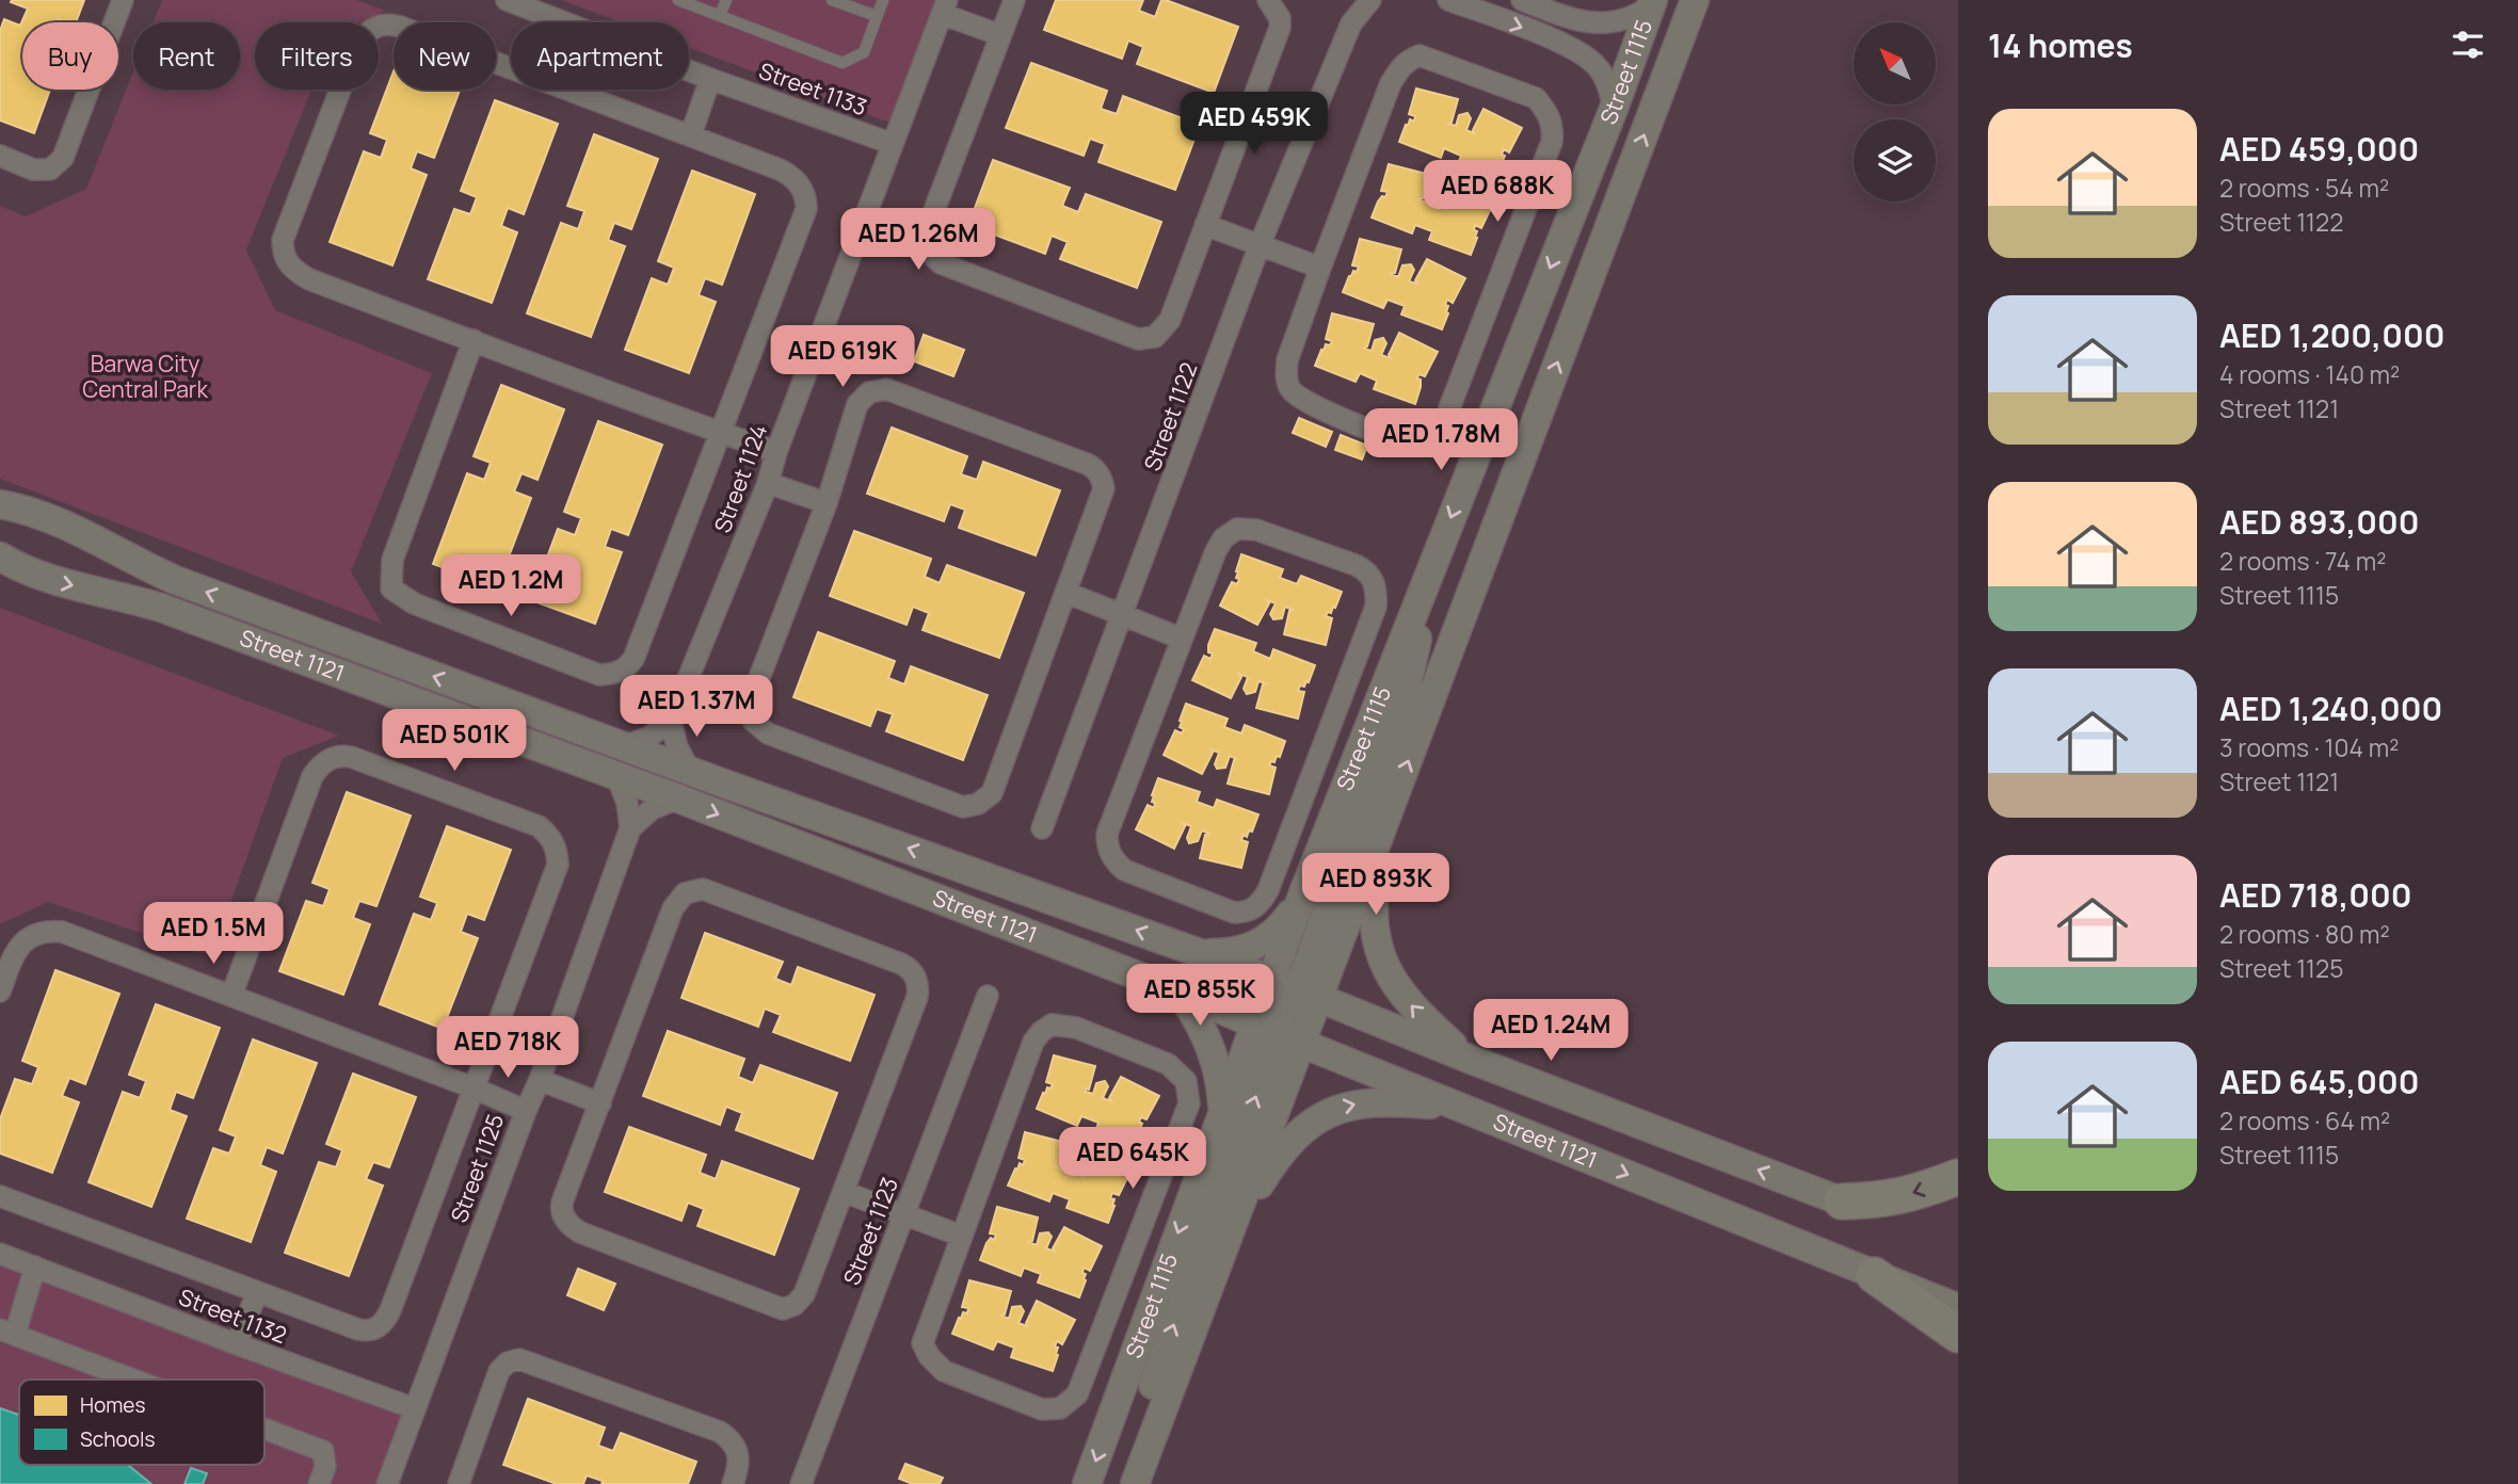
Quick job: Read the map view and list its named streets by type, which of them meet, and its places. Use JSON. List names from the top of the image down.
{
  "streets": {
    "street": [
      "Street 1115",
      "Street 1133",
      "Street 1122",
      "Street 1124",
      "Street 1121",
      "Street 1125",
      "Street 1123",
      "Street 1132"
    ]
  },
  "crossings": [
    ["Street 1115", "Street 1121"],
    ["Street 1133", "Street 1124"],
    ["Street 1125", "Street 1132"]
  ],
  "parks": ["Barwa City Central Park"],
  "legend": ["Homes", "Schools"],
  "north": "top left",
  "page": {
    "heading": "14 homes",
    "chip": [
      "Buy",
      "Rent",
      "Filters",
      "New",
      "Apartment"
    ],
    "list": [
      {
        "name": "AED 459,000",
        "note": "2 rooms · 54 m² · Street 1122"
      },
      {
        "name": "AED 1,200,000",
        "note": "4 rooms · 140 m² · Street 1121"
      },
      {
        "name": "AED 893,000",
        "note": "2 rooms · 74 m² · Street 1115"
      },
      {
        "name": "AED 1,240,000",
        "note": "3 rooms · 104 m² · Street 1121"
      },
      {
        "name": "AED 718,000",
        "note": "2 rooms · 80 m² · Street 1125"
      },
      {
        "name": "AED 645,000",
        "note": "2 rooms · 64 m² · Street 1115"
      }
    ],
    "price": [
      "AED 459K",
      "AED 688K",
      "AED 1.26M",
      "AED 619K",
      "AED 1.78M",
      "AED 1.2M",
      "AED 1.37M",
      "AED 501K",
      "AED 893K",
      "AED 1.5M",
      "AED 855K",
      "AED 1.24M",
      "AED 718K",
      "AED 645K"
    ]
  }
}
